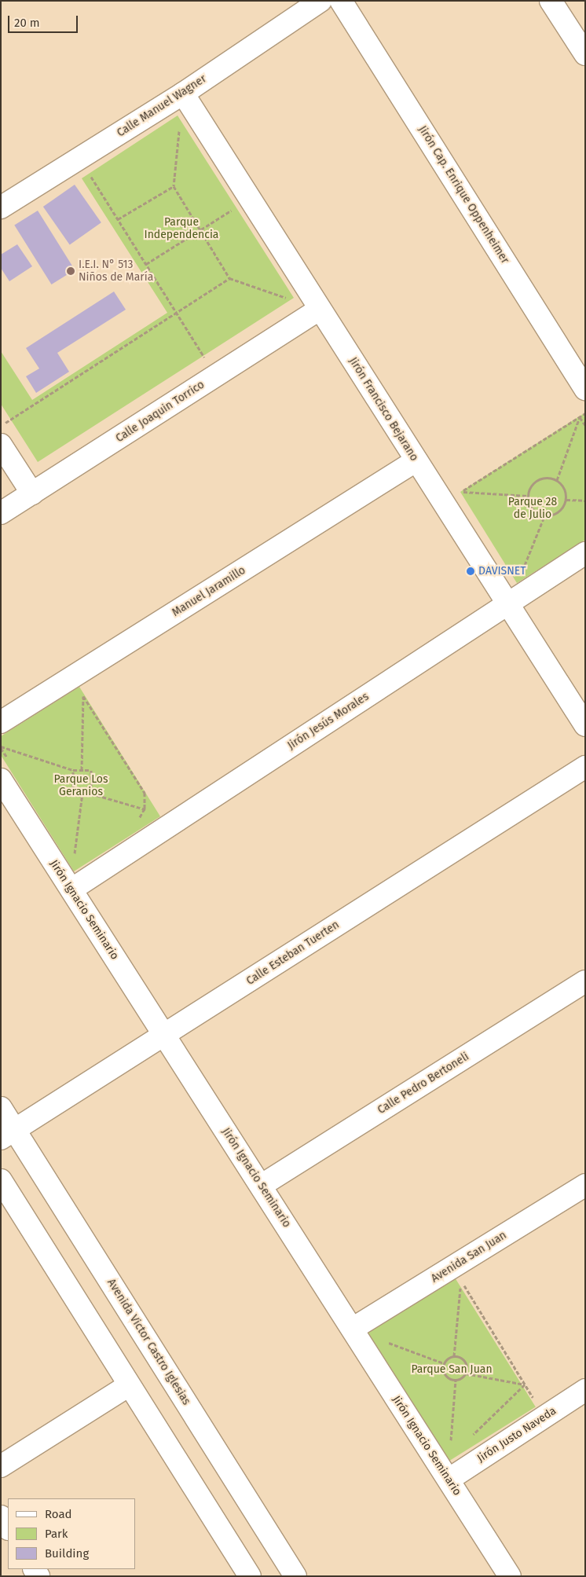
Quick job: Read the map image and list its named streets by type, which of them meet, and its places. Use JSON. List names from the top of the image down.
{
  "streets": {
    "street": [
      "Calle Manuel Wagner",
      "Jirón Cap. Enrique Oppenheimer",
      "Jirón Francisco Bejarano",
      "Calle Joaquin Torrico",
      "Manuel Jaramillo",
      "Jirón Jesús Morales",
      "Jirón Ignacio Seminario",
      "Calle Esteban Tuerten",
      "Calle Pedro Bertoneli",
      "Avenida San Juan",
      "Avenida Victor Castro Iglesias",
      "Jirón Justo Naveda"
    ]
  },
  "crossings": [
    ["Calle Manuel Wagner", "Jirón Francisco Bejarano"],
    ["Jirón Francisco Bejarano", "Calle Joaquin Torrico"],
    ["Jirón Francisco Bejarano", "Manuel Jaramillo"],
    ["Jirón Francisco Bejarano", "Jirón Jesús Morales"],
    ["Jirón Jesús Morales", "Jirón Ignacio Seminario"],
    ["Jirón Ignacio Seminario", "Calle Esteban Tuerten"],
    ["Jirón Ignacio Seminario", "Calle Pedro Bertoneli"],
    ["Jirón Ignacio Seminario", "Avenida San Juan"],
    ["Jirón Ignacio Seminario", "Jirón Justo Naveda"],
    ["Calle Esteban Tuerten", "Avenida Victor Castro Iglesias"]
  ],
  "parks": [
    "Parque Independencia",
    "Parque 28 de Julio",
    "Parque Los Geranios",
    "Parque San Juan"
  ],
  "places": ["I.E.I. N° 513 Niños de María", "DAVISNET"],
  "legend": ["Road", "Park", "Building"],
  "scale_bar": "20 m"
}
